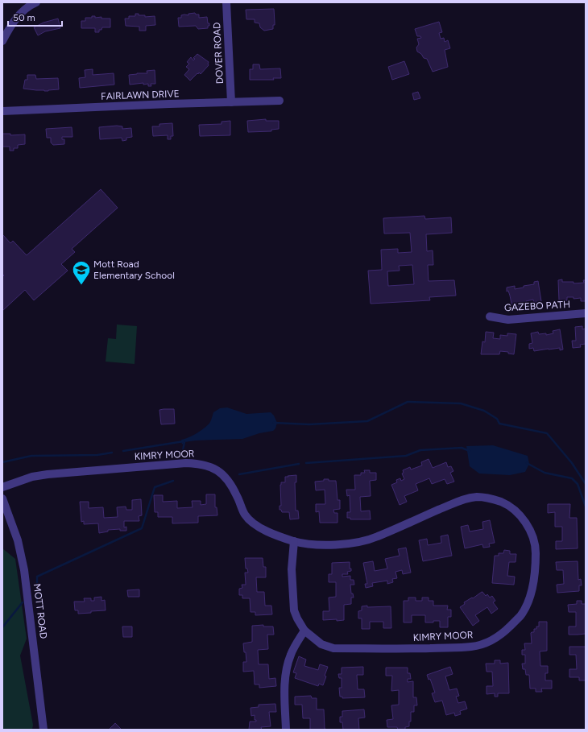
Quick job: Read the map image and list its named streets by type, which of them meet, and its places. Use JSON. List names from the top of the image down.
{
  "streets": {
    "street": [
      "DOVER ROAD",
      "FAIRLAWN DRIVE",
      "GAZEBO PATH",
      "KIMRY MOOR",
      "MOTT ROAD"
    ]
  },
  "crossings": [
    ["DOVER ROAD", "FAIRLAWN DRIVE"]
  ],
  "places": {
    "school or university": ["Mott Road Elementary School"]
  },
  "scale_bar": "50 m"
}
